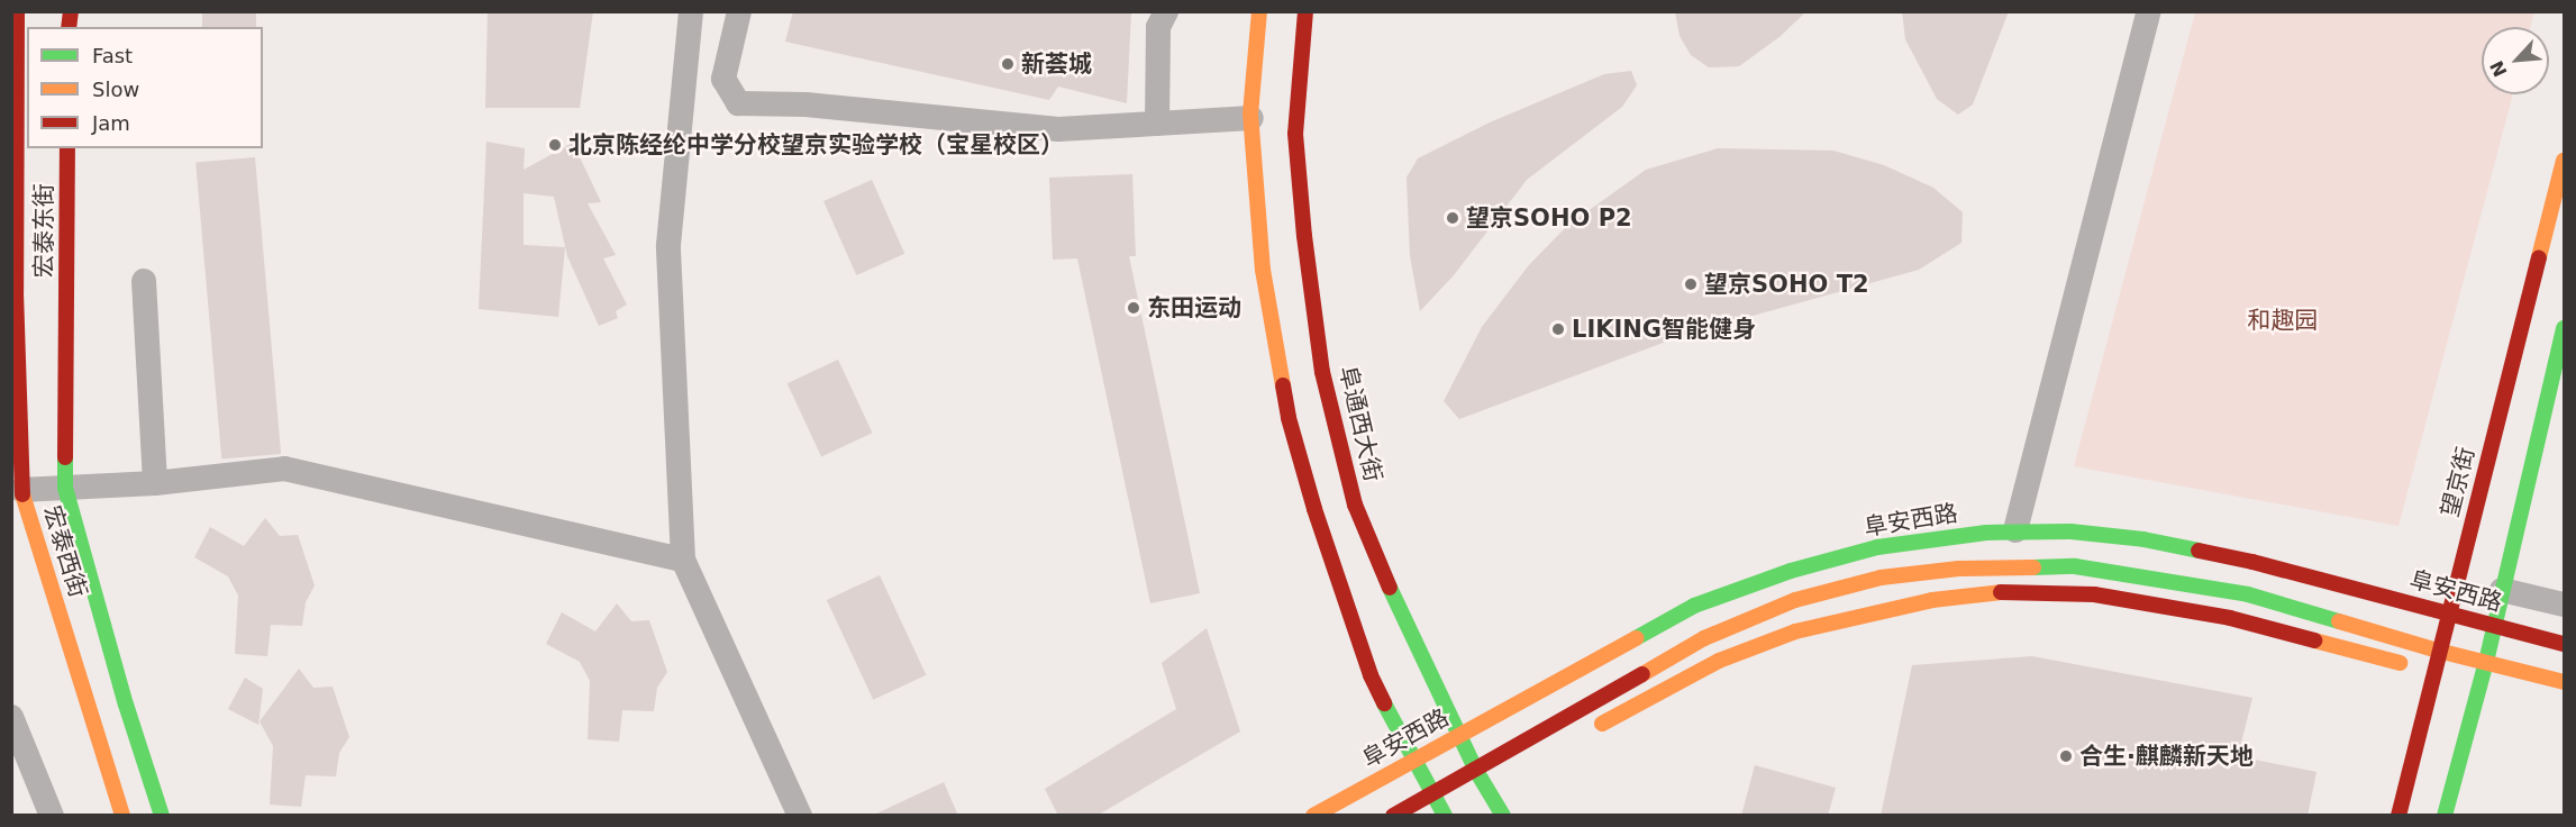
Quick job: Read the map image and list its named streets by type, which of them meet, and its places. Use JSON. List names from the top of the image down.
{
  "streets": {
    "main road": [
      "宏泰东街",
      "阜通西大街",
      "望京街",
      "阜安西路",
      "宏泰西街"
    ]
  },
  "crossings": [
    ["宏泰东街", "宏泰西街"],
    ["阜通西大街", "阜安西路"],
    ["望京街", "阜安西路"]
  ],
  "parks": ["和趣园"],
  "places": [
    "新荟城",
    "北京陈经纶中学分校望京实验学校（宝星校区）",
    "望京SOHO P2",
    "望京SOHO T2",
    "东田运动",
    "LIKING智能健身",
    "合生·麒麟新天地"
  ],
  "legend": ["Fast", "Slow", "Jam"],
  "north": "bottom left"
}
